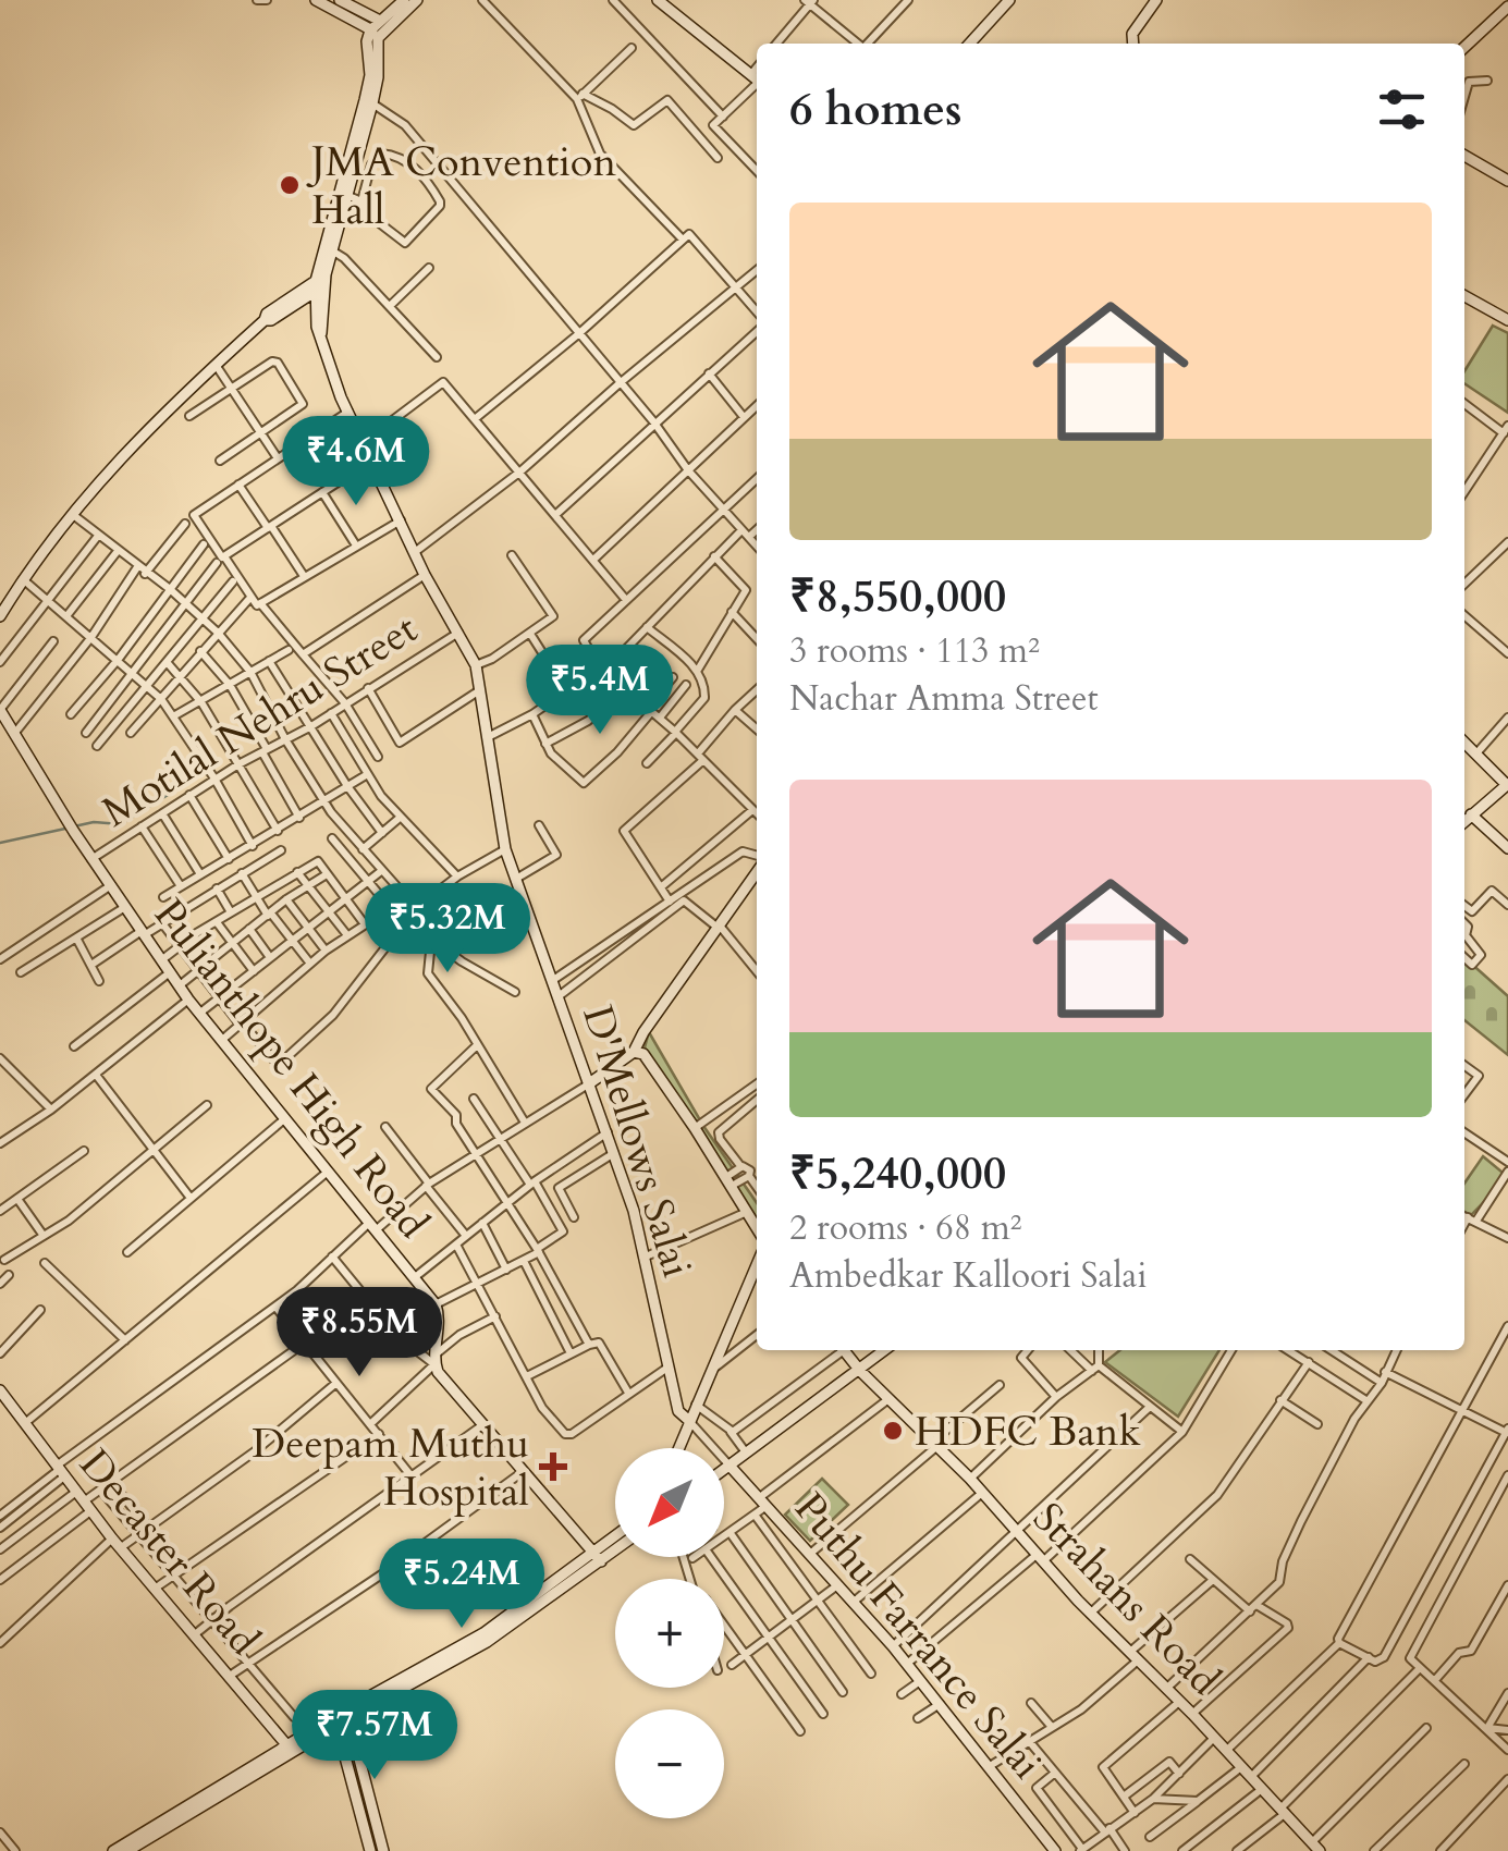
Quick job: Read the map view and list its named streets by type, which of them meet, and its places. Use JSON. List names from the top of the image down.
{
  "streets": {
    "main road": [
      "Pulianthope High Road",
      "D'Mellows Salai",
      "Decaster Road",
      "Strahans Road",
      "Puthu Farrance Salai"
    ],
    "street": ["Motilal Nehru Street"]
  },
  "crossings": [
    ["Motilal Nehru Street", "Pulianthope High Road"],
    ["Motilal Nehru Street", "D'Mellows Salai"]
  ],
  "places": {
    "other": ["JMA Convention Hall", "HDFC Bank"],
    "health": ["Deepam Muthu Hospital"]
  },
  "north": "bottom left",
  "page": {
    "heading": "6 homes",
    "list": [
      {
        "name": "₹8,550,000",
        "note": "3 rooms · 113 m² · Nachar Amma Street"
      },
      {
        "name": "₹5,240,000",
        "note": "2 rooms · 68 m² · Ambedkar Kalloori Salai"
      }
    ],
    "price": [
      "₹4.6M",
      "₹5.4M",
      "₹5.32M",
      "₹8.55M",
      "₹5.24M",
      "₹7.57M"
    ],
    "map_buttons": ["+", "−"]
  }
}
